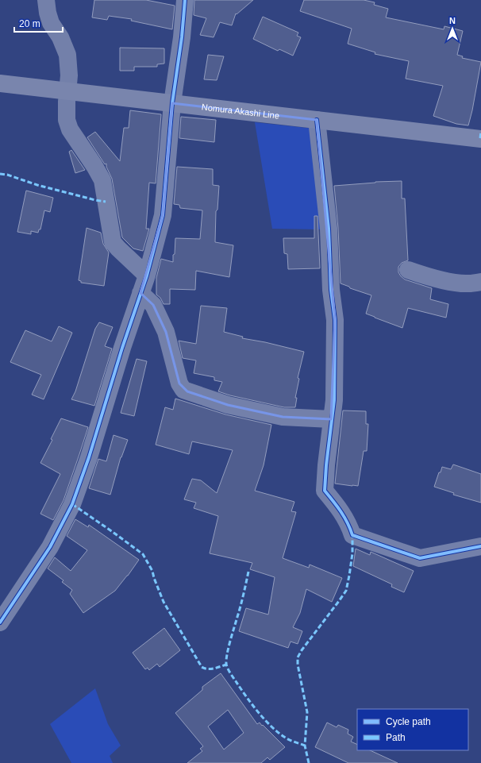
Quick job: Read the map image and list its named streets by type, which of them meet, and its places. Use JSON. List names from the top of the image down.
{
  "streets": {
    "main road": ["Nomura Akashi Line"]
  },
  "legend": ["Cycle path", "Path"],
  "scale_bar": "20 m",
  "north": "top"
}
